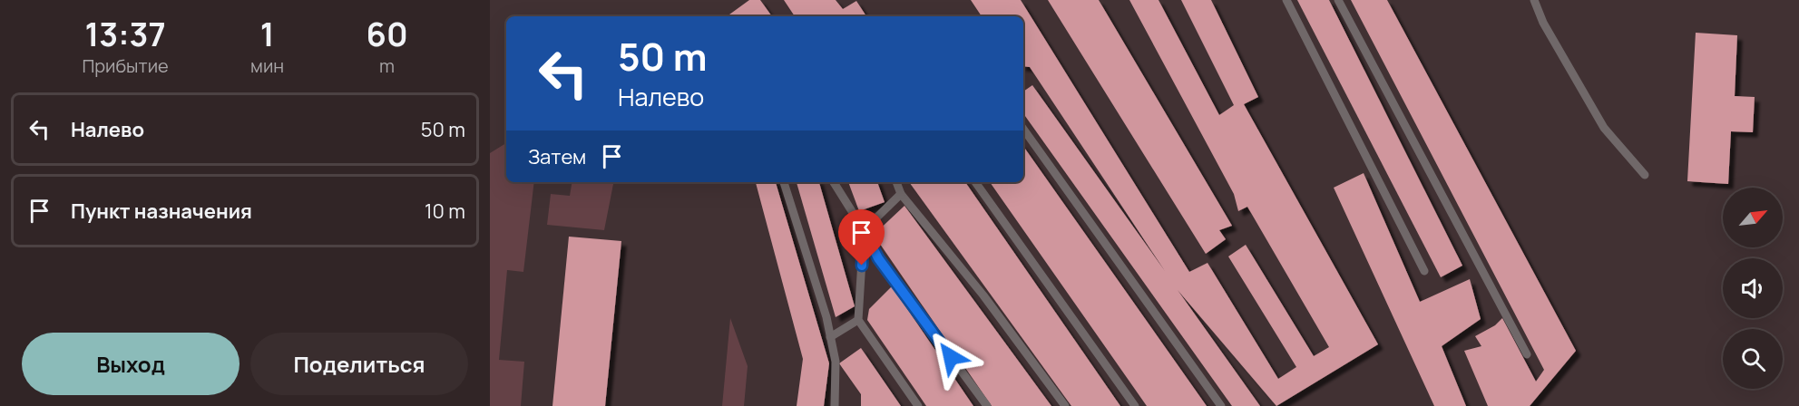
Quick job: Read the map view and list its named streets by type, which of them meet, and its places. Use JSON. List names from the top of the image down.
{
  "north": "top right",
  "page": {
    "eta": [
      "13:37",
      "Прибытие",
      "1",
      "мин",
      "60",
      "m"
    ],
    "turn": ["50 m", "Налево"],
    "list": [
      {
        "name": "Налево",
        "value": "50 m"
      },
      {
        "name": "Пункт назначения",
        "value": "10 m"
      }
    ],
    "then": "Затем",
    "buttons": ["Выход", "Поделиться"]
  }
}
